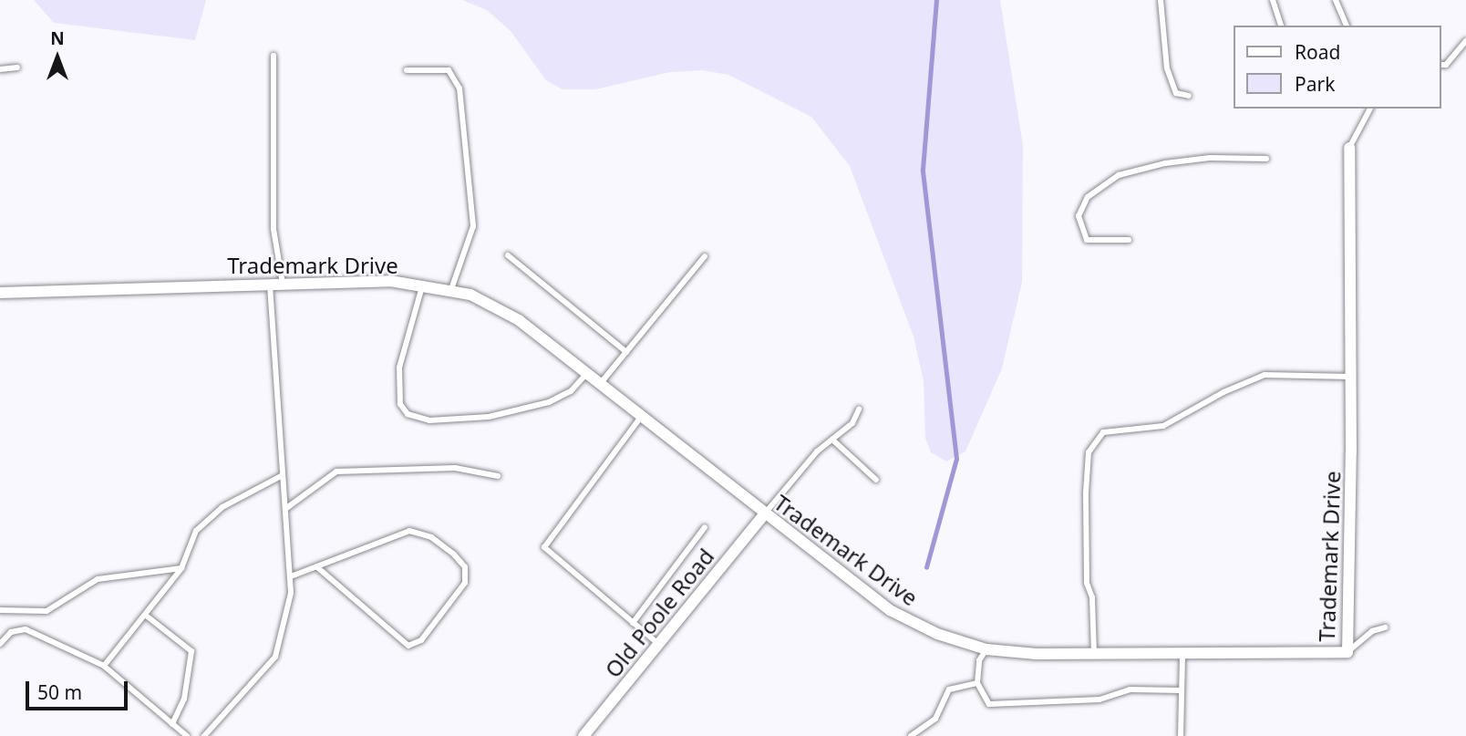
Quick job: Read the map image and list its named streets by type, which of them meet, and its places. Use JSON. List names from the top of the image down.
{
  "streets": {
    "street": ["Trademark Drive", "Old Poole Road"]
  },
  "crossings": [
    ["Trademark Drive", "Old Poole Road"]
  ],
  "legend": ["Road", "Park"],
  "scale_bar": "50 m",
  "north": "top"
}
